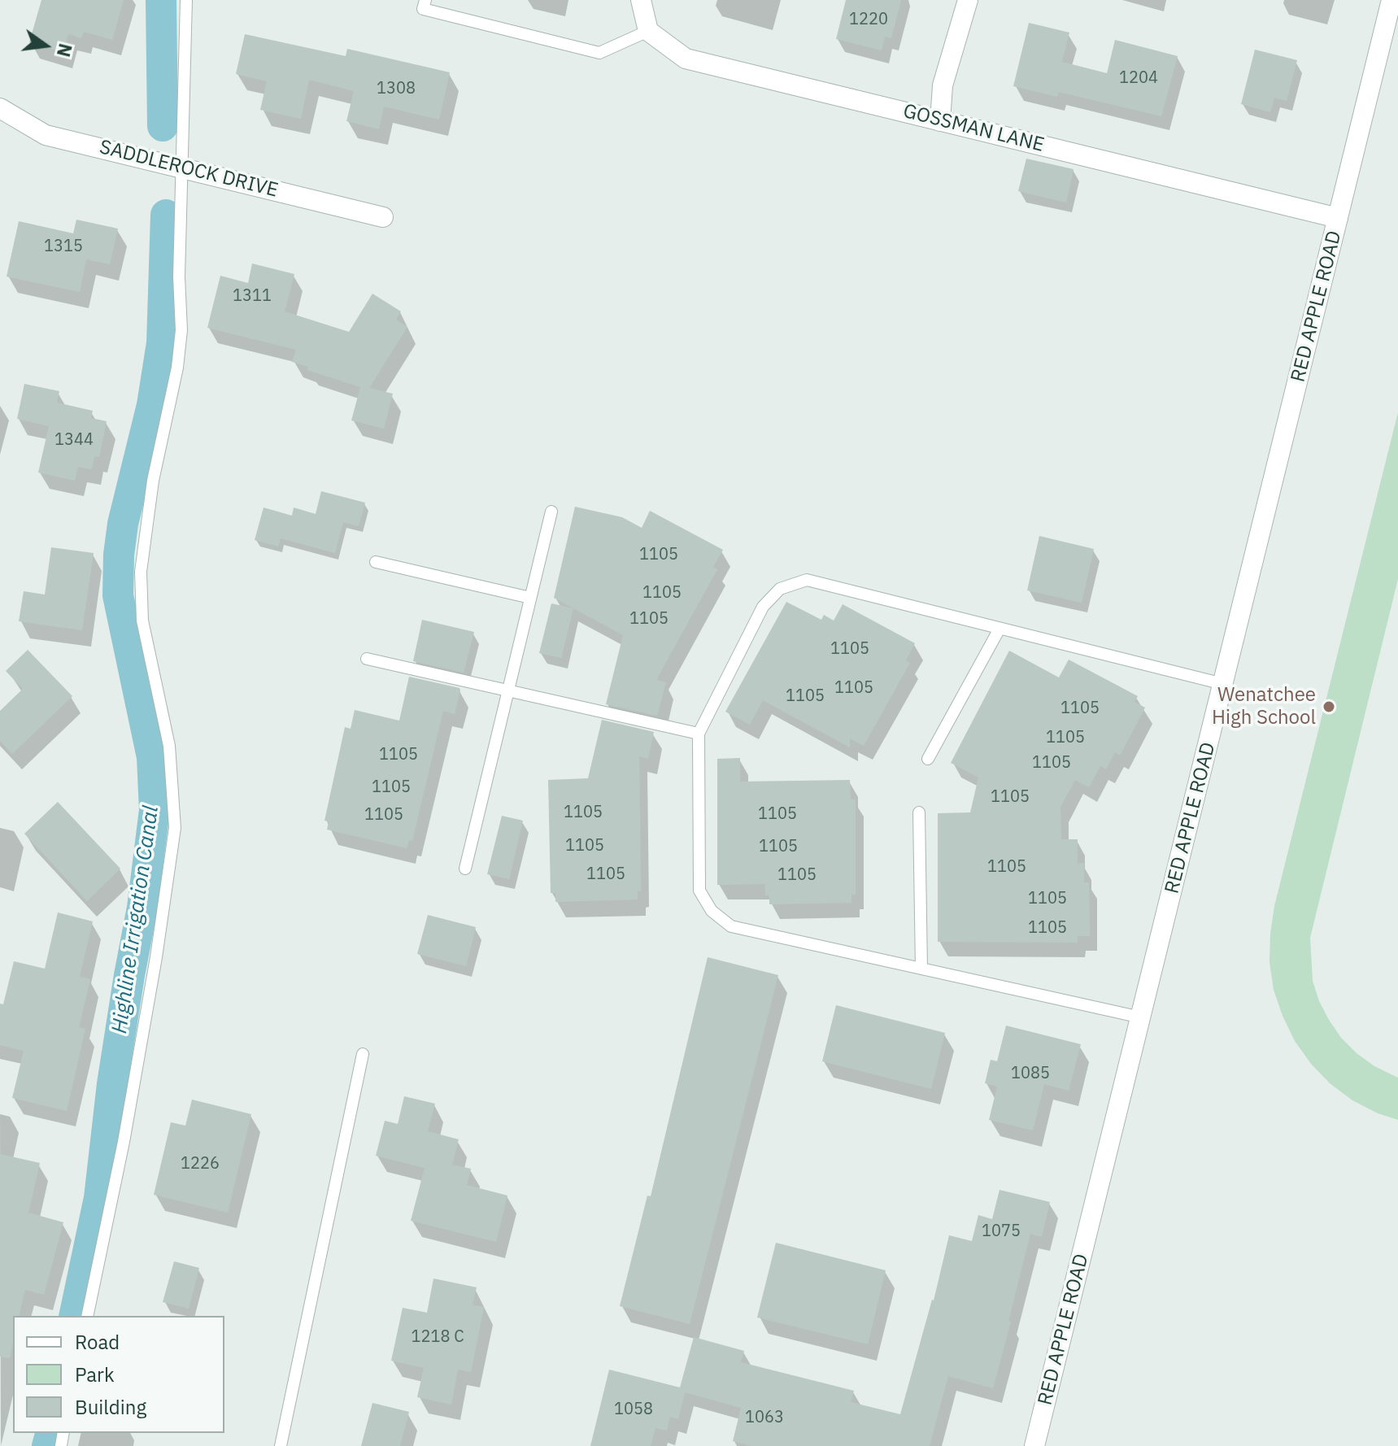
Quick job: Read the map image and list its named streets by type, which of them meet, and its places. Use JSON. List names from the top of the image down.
{
  "streets": {
    "street": ["GOSSMAN LANE", "SADDLEROCK DRIVE", "RED APPLE ROAD"]
  },
  "crossings": [
    ["GOSSMAN LANE", "RED APPLE ROAD"]
  ],
  "water": ["Highline Irrigation Canal"],
  "places": ["Wenatchee High School"],
  "house_numbers": [
    "1220",
    "1204",
    "1308",
    "1315",
    "1311",
    "1344",
    "1105",
    "1105",
    "1105",
    "1105",
    "1105",
    "1105",
    "1105",
    "1105",
    "1105",
    "1105",
    "1105",
    "1105",
    "1105",
    "1105",
    "1105",
    "1105",
    "1105",
    "1105",
    "1105",
    "1105",
    "1105",
    "1105",
    "1085",
    "1226",
    "1075",
    "1218 C",
    "1058",
    "1063"
  ],
  "legend": ["Road", "Park", "Building"],
  "north": "right"
}
